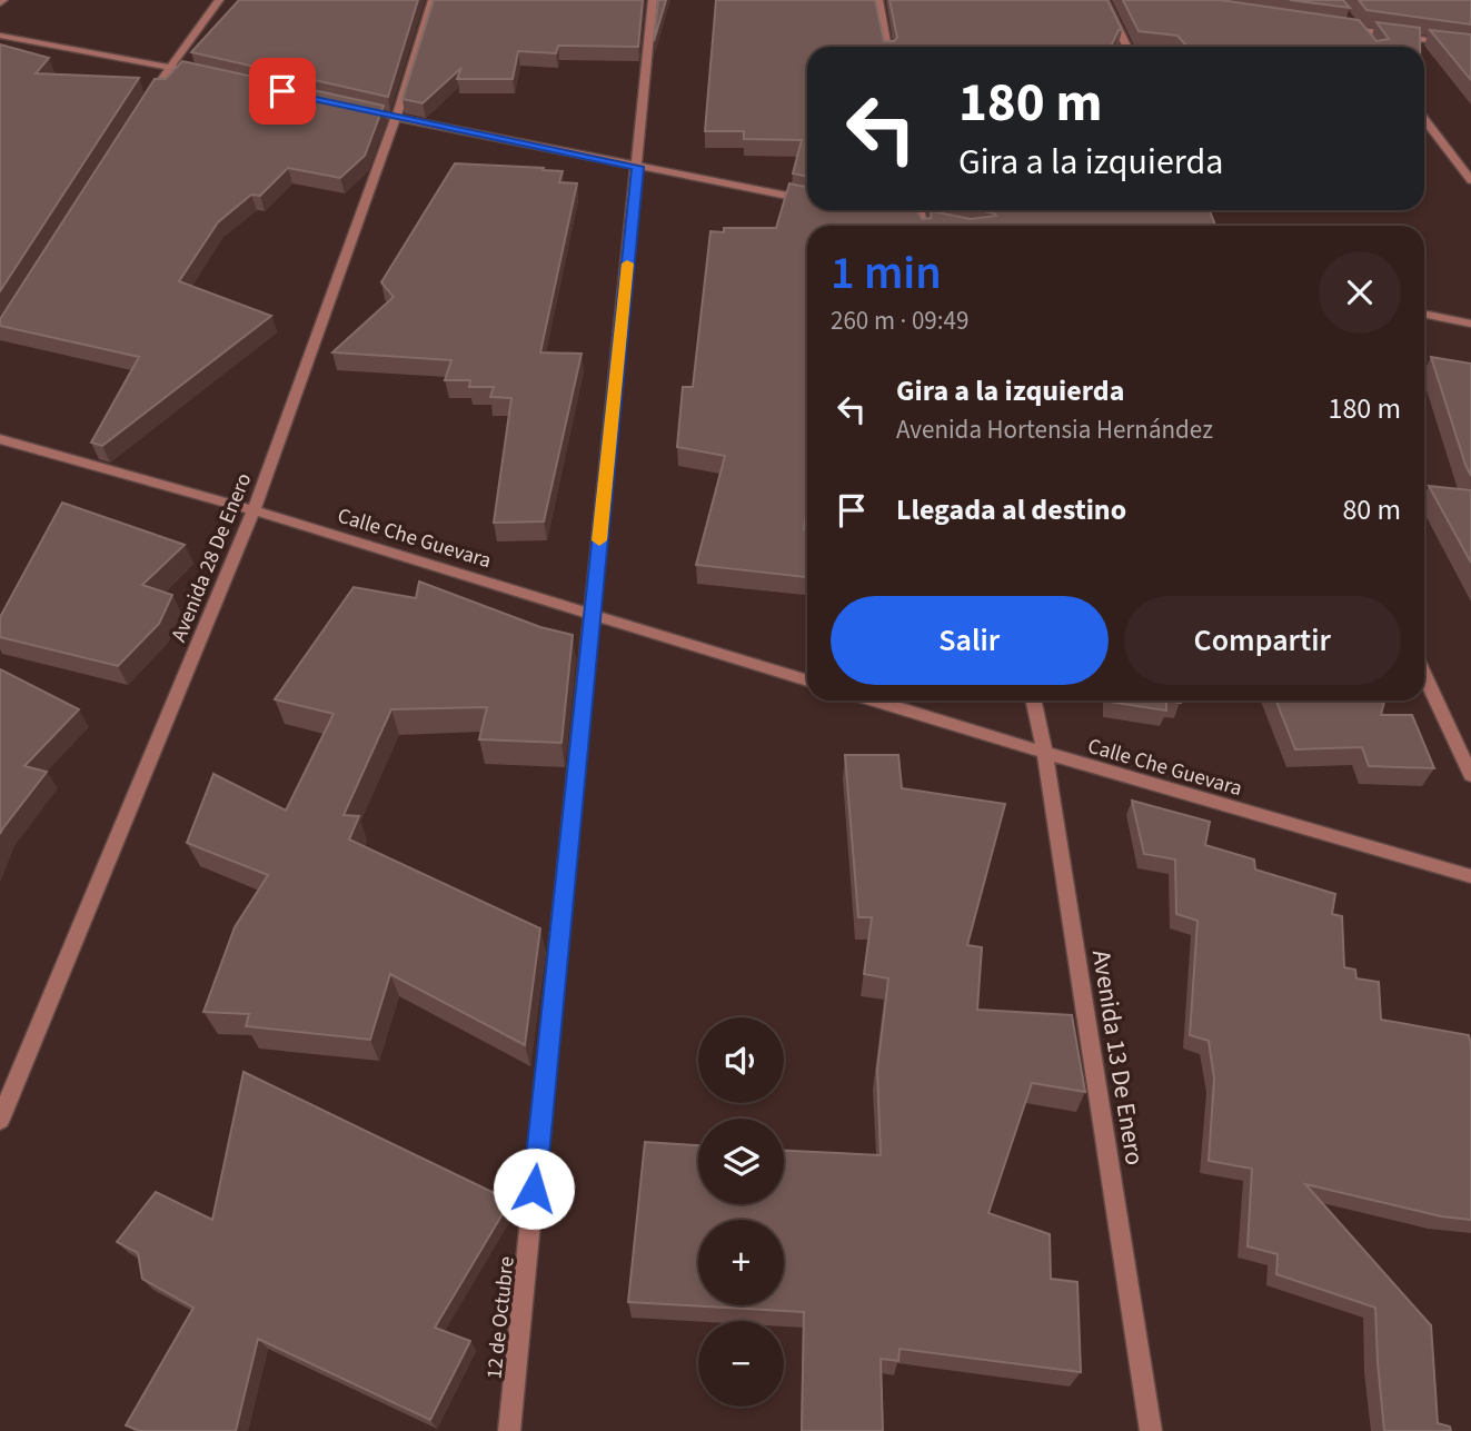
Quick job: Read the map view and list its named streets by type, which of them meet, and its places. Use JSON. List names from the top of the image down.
{
  "streets": {
    "street": [
      "Calle Che Guevara",
      "Avenida 28 De Enero",
      "Avenida 13 De Enero",
      "12 de Octubre"
    ]
  },
  "crossings": [
    ["Calle Che Guevara", "Avenida 28 De Enero"],
    ["Calle Che Guevara", "Avenida 13 De Enero"],
    ["Calle Che Guevara", "12 de Octubre"]
  ],
  "page": {
    "turn": ["180 m", "Gira a la izquierda"],
    "heading": ["1 min", "260 m · 09:49"],
    "list": [
      {
        "name": "Gira a la izquierda",
        "note": "Avenida Hortensia Hernández",
        "value": "180 m"
      },
      {
        "name": "Llegada al destino",
        "value": "80 m"
      }
    ],
    "buttons": ["Salir", "Compartir"],
    "map_buttons": ["+", "−"]
  }
}
